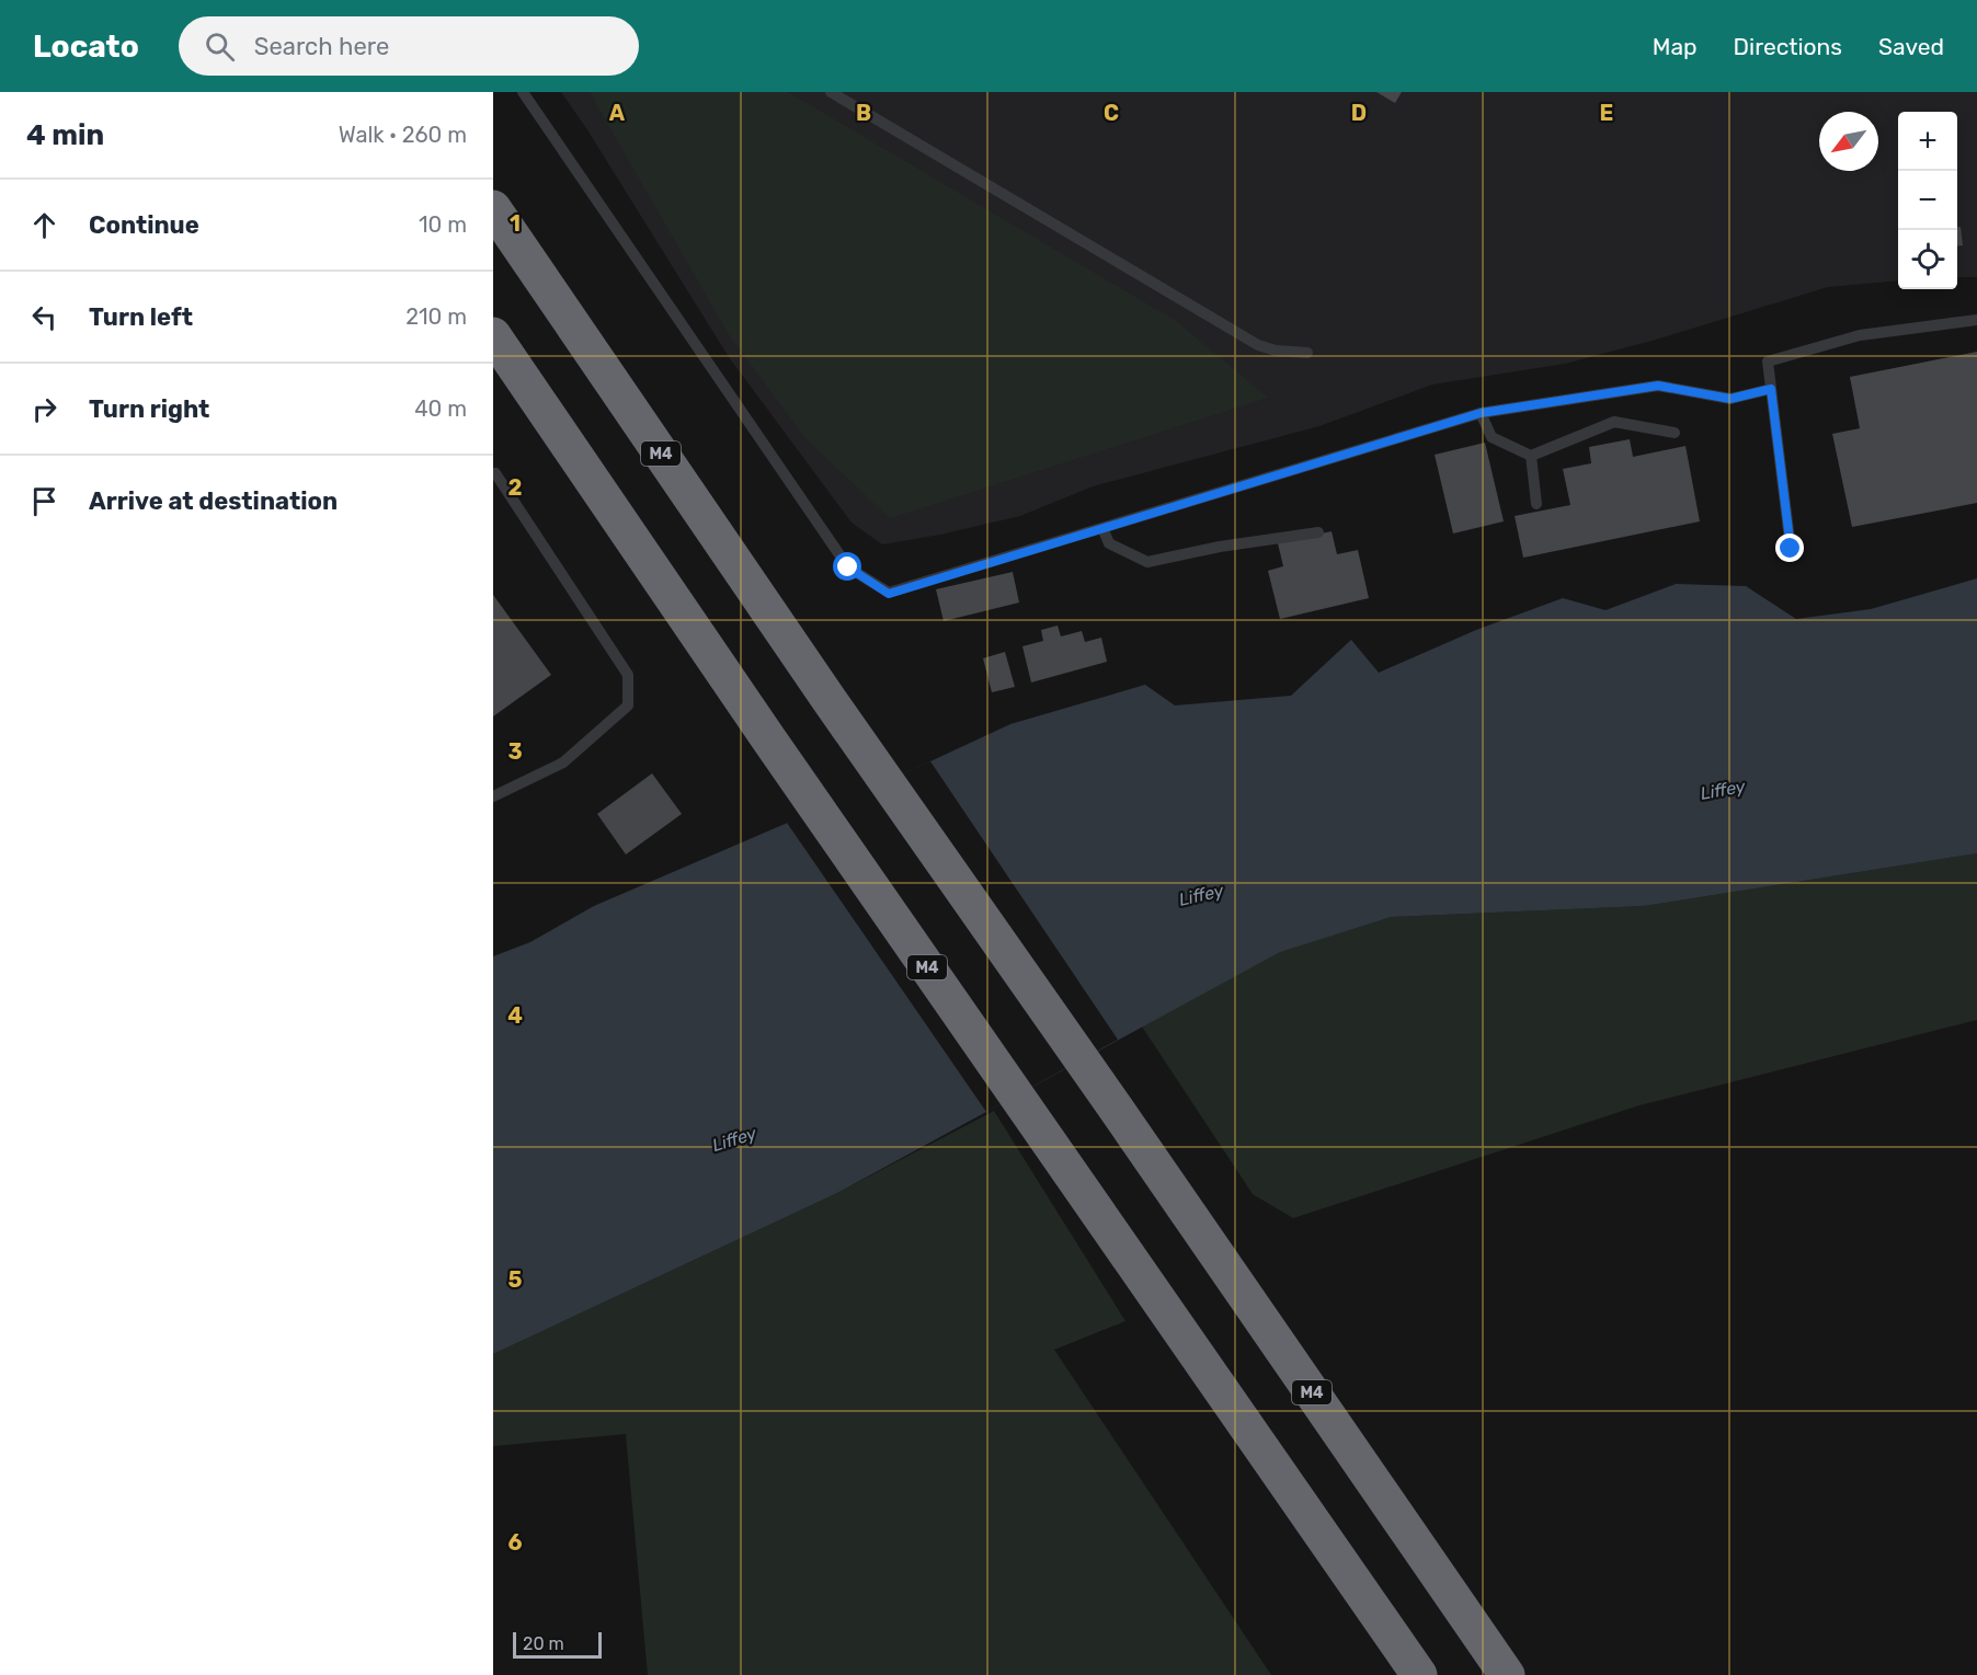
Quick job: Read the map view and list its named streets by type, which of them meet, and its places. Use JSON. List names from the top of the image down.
{
  "streets": {
    "highway": ["M4"]
  },
  "water": ["Liffey"],
  "scale_bar": "20 m",
  "north": "bottom left",
  "page": {
    "header": "Locato",
    "search": "Search here",
    "nav": ["Map", "Directions", "Saved"],
    "heading": ["4 min", "Walk · 260 m"],
    "map_buttons": ["+", "−"],
    "list": [
      ["Continue", "10 m"],
      ["Turn left", "210 m"],
      ["Turn right", "40 m"],
      "Arrive at destination"
    ],
    "scale": "20 m"
  },
  "grid": {
    "columns": [
      "A",
      "B",
      "C",
      "D",
      "E"
    ],
    "rows": [
      "1",
      "2",
      "3",
      "4",
      "5",
      "6"
    ]
  }
}
